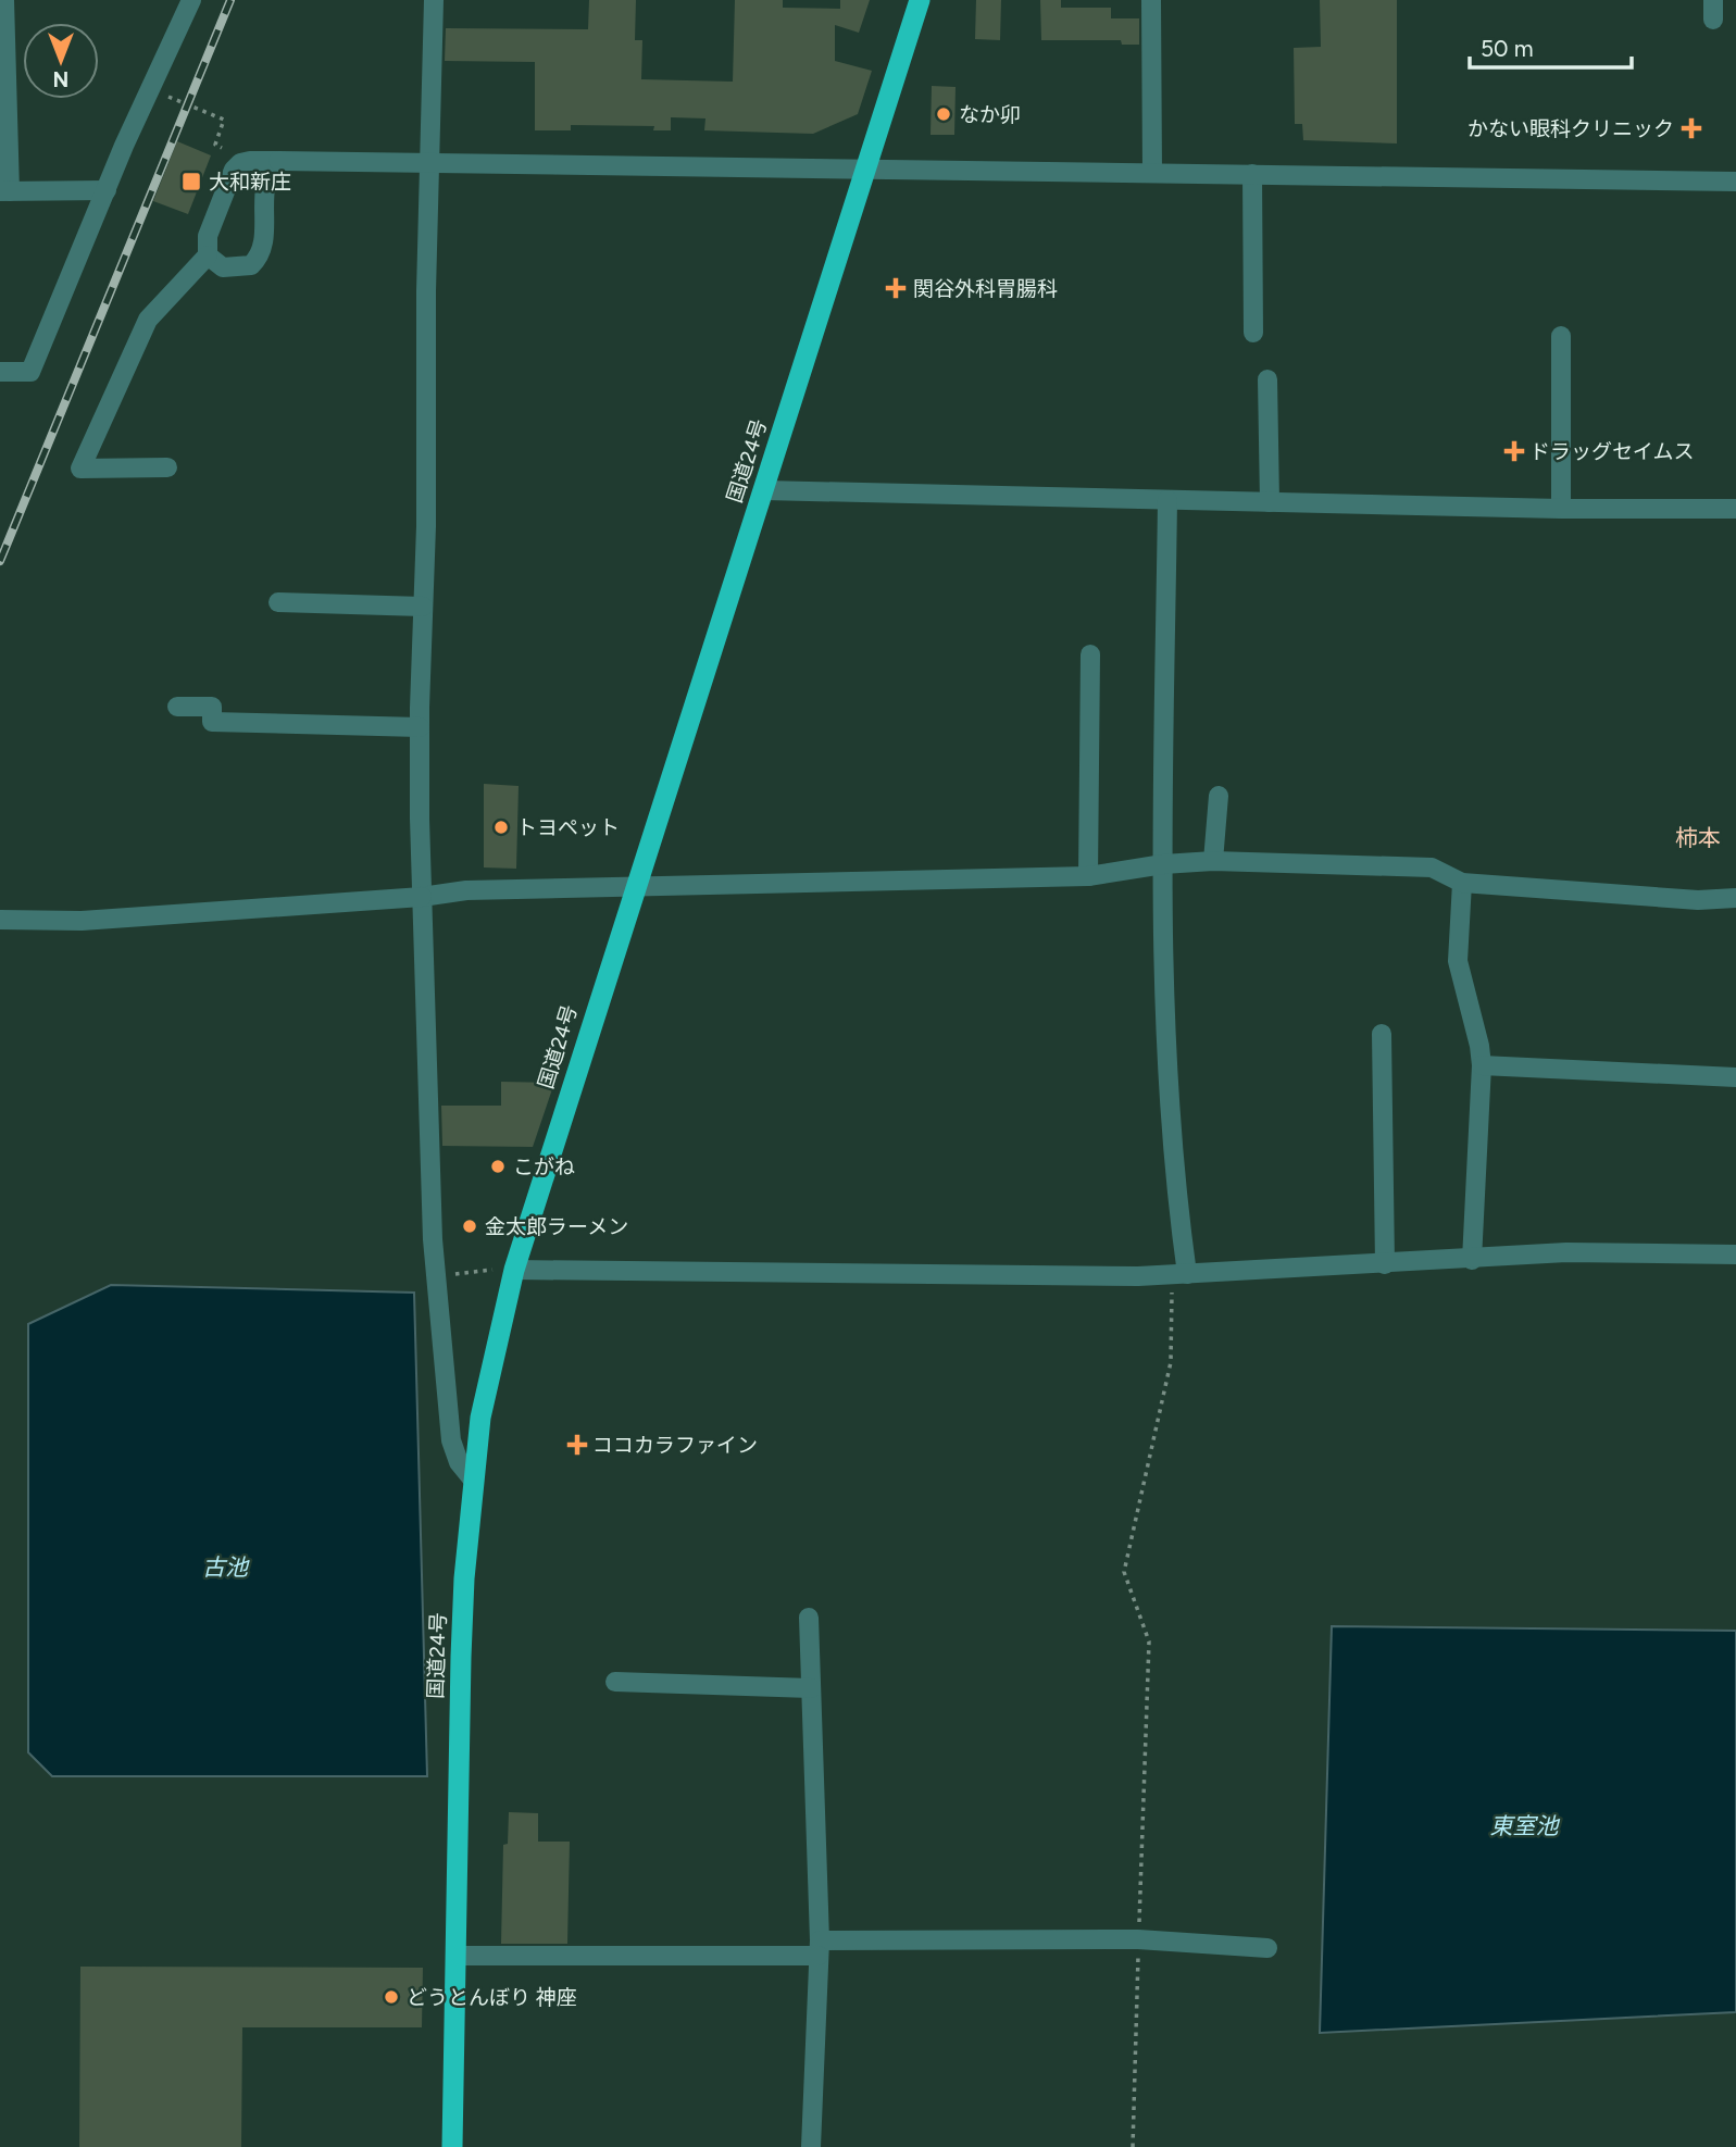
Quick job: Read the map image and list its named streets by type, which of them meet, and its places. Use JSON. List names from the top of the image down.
{
  "streets": {
    "highway": ["国道24号"]
  },
  "districts": ["柿本"],
  "water": ["古池", "東室池"],
  "places": {
    "other": [
      "なか卯",
      "トヨペット",
      "こがね",
      "金太郎ラーメン",
      "どうとんぼり 神座"
    ],
    "health": [
      "かない眼科クリニック",
      "関谷外科胃腸科",
      "ドラッグセイムス",
      "ココカラファイン"
    ],
    "transit": ["大和新庄"]
  },
  "scale_bar": "50 m",
  "north": "bottom"
}
